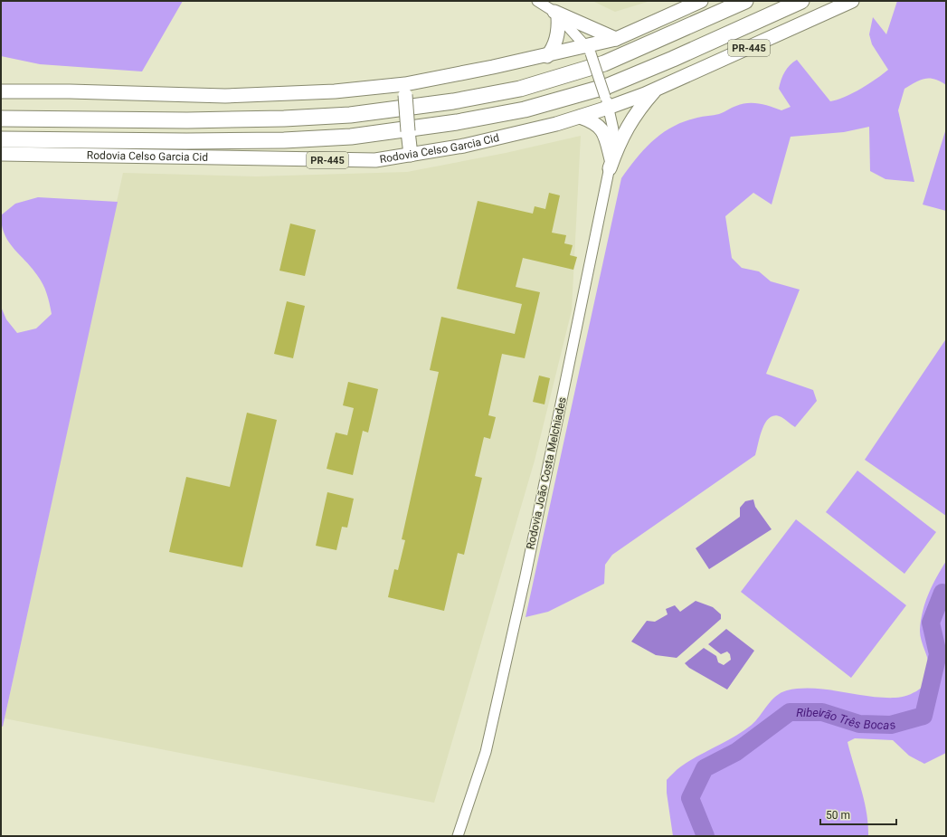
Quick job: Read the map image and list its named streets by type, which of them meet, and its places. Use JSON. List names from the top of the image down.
{
  "streets": {
    "highway": ["PR-445", "Rodovia Celso Garcia Cid"],
    "street": ["Rodovia João Costa Melchiades"]
  },
  "crossings": [
    ["Rodovia Celso Garcia Cid", "Rodovia João Costa Melchiades"]
  ],
  "water": ["Ribeirão Três Bocas"],
  "scale_bar": "50 m"
}
